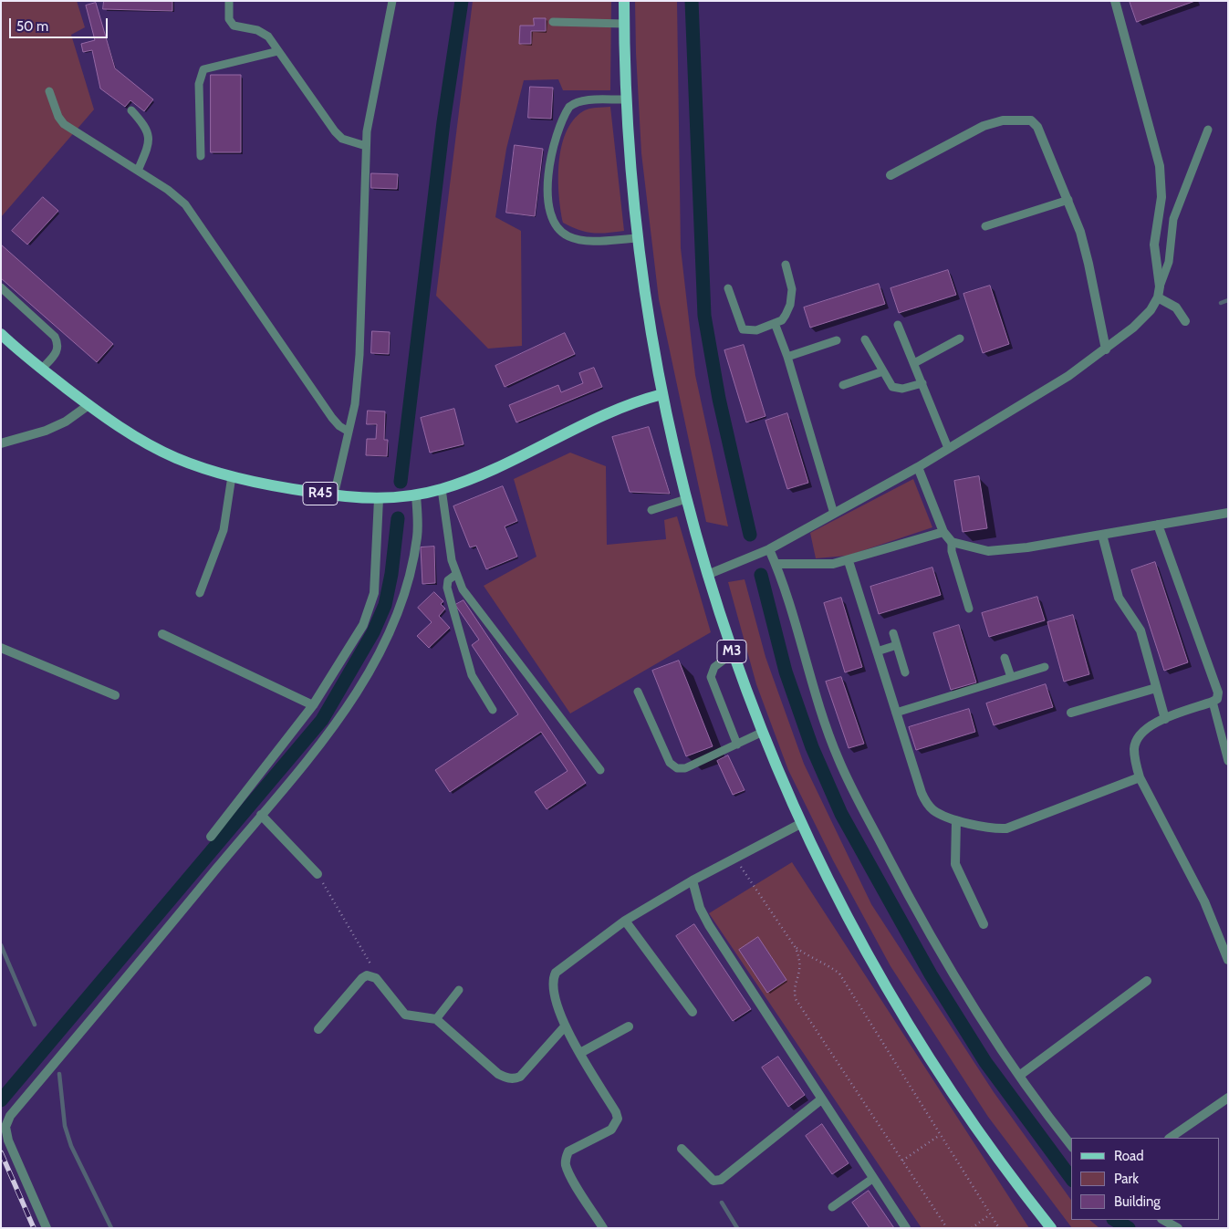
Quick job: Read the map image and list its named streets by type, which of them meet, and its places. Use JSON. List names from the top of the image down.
{
  "streets": {
    "main road": ["R45", "M3"]
  },
  "crossings": [
    ["R45", "M3"]
  ],
  "legend": ["Road", "Park", "Building"],
  "scale_bar": "50 m"
}
